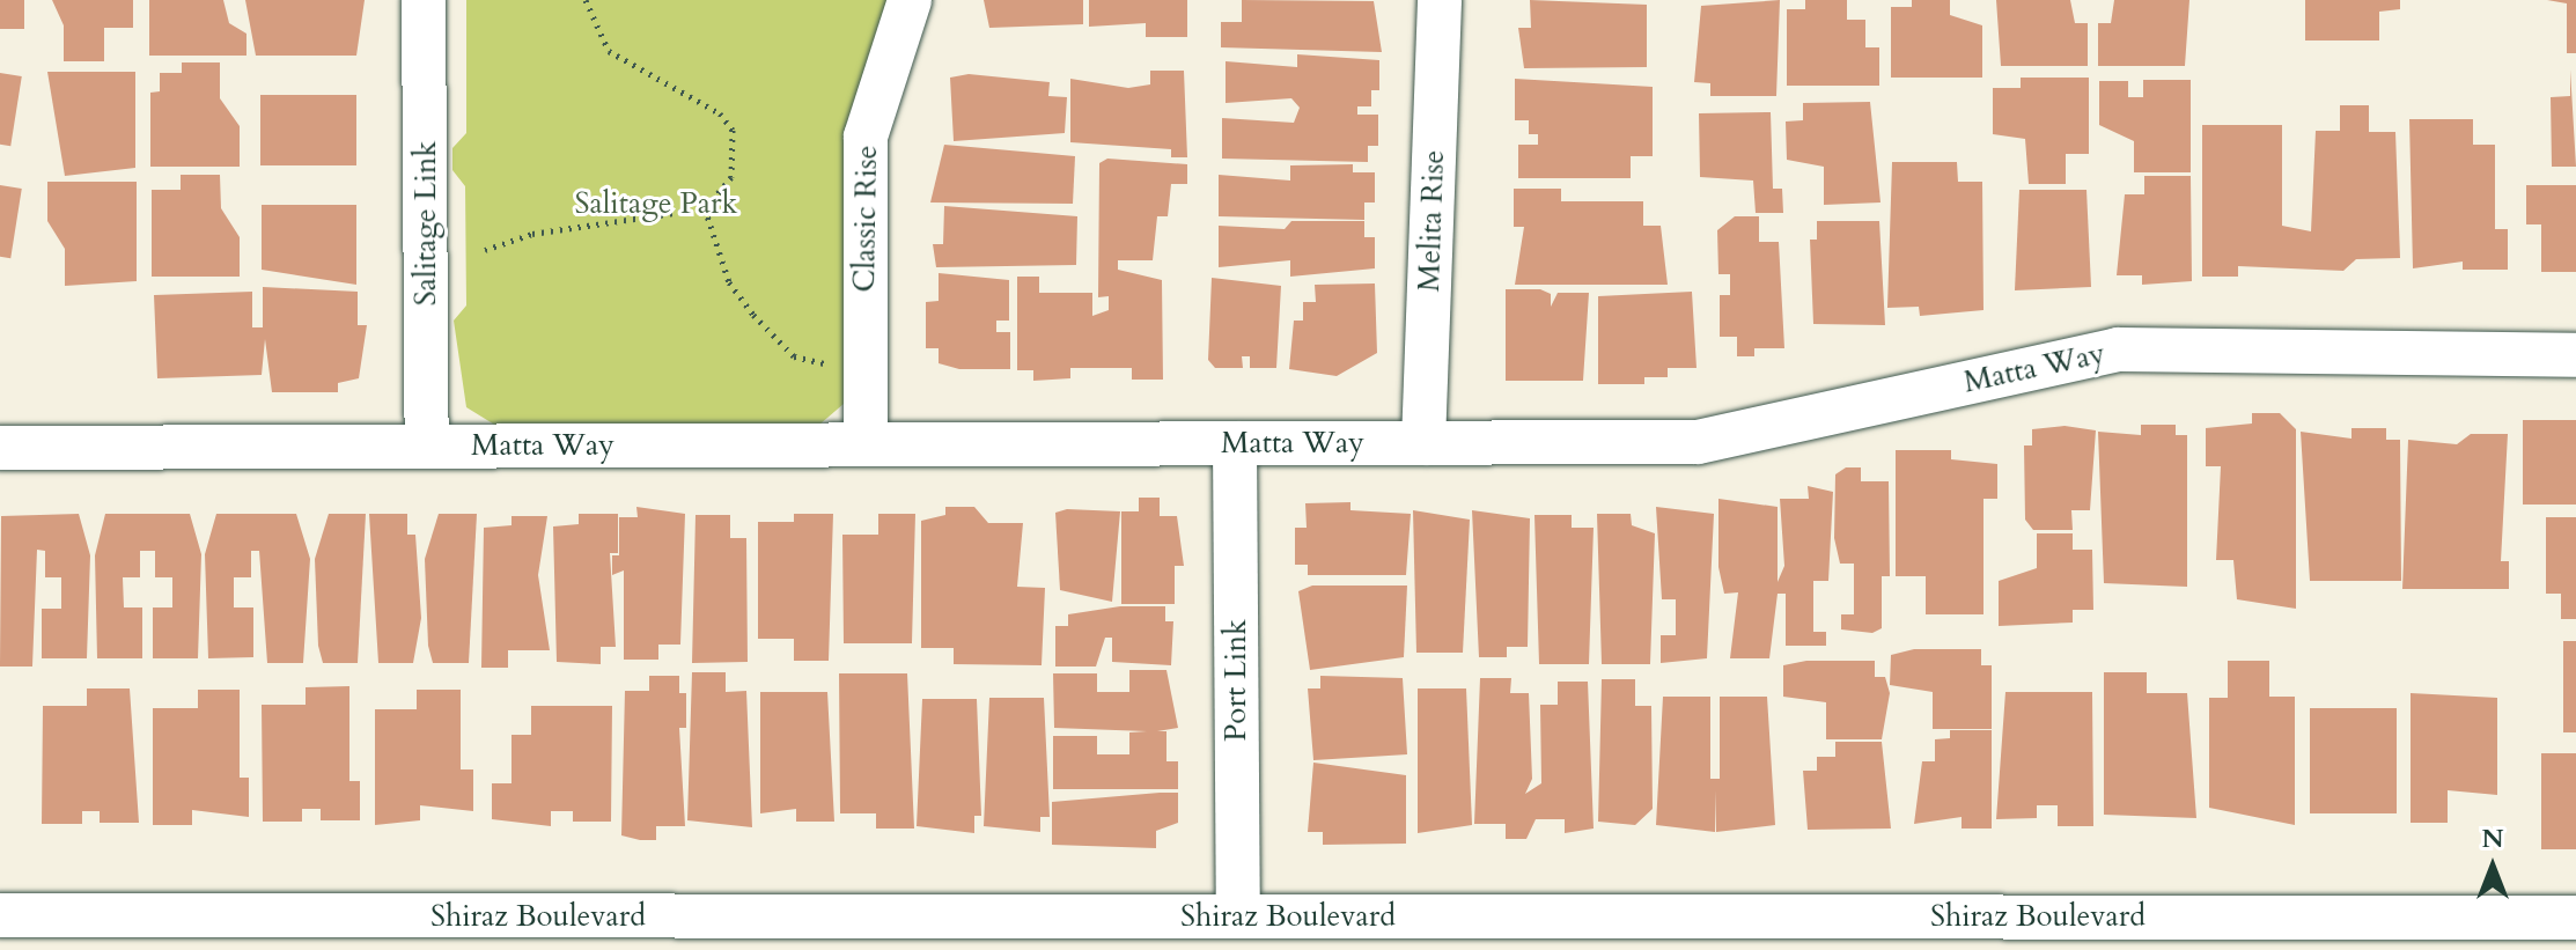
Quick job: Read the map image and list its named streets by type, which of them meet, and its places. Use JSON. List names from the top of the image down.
{
  "streets": {
    "street": [
      "Classic Rise",
      "Melita Rise",
      "Salitage Link",
      "Matta Way",
      "Port Link",
      "Shiraz Boulevard"
    ]
  },
  "crossings": [
    ["Classic Rise", "Matta Way"],
    ["Melita Rise", "Matta Way"],
    ["Salitage Link", "Matta Way"],
    ["Matta Way", "Port Link"],
    ["Port Link", "Shiraz Boulevard"]
  ],
  "parks": ["Salitage Park"],
  "north": "top"
}
